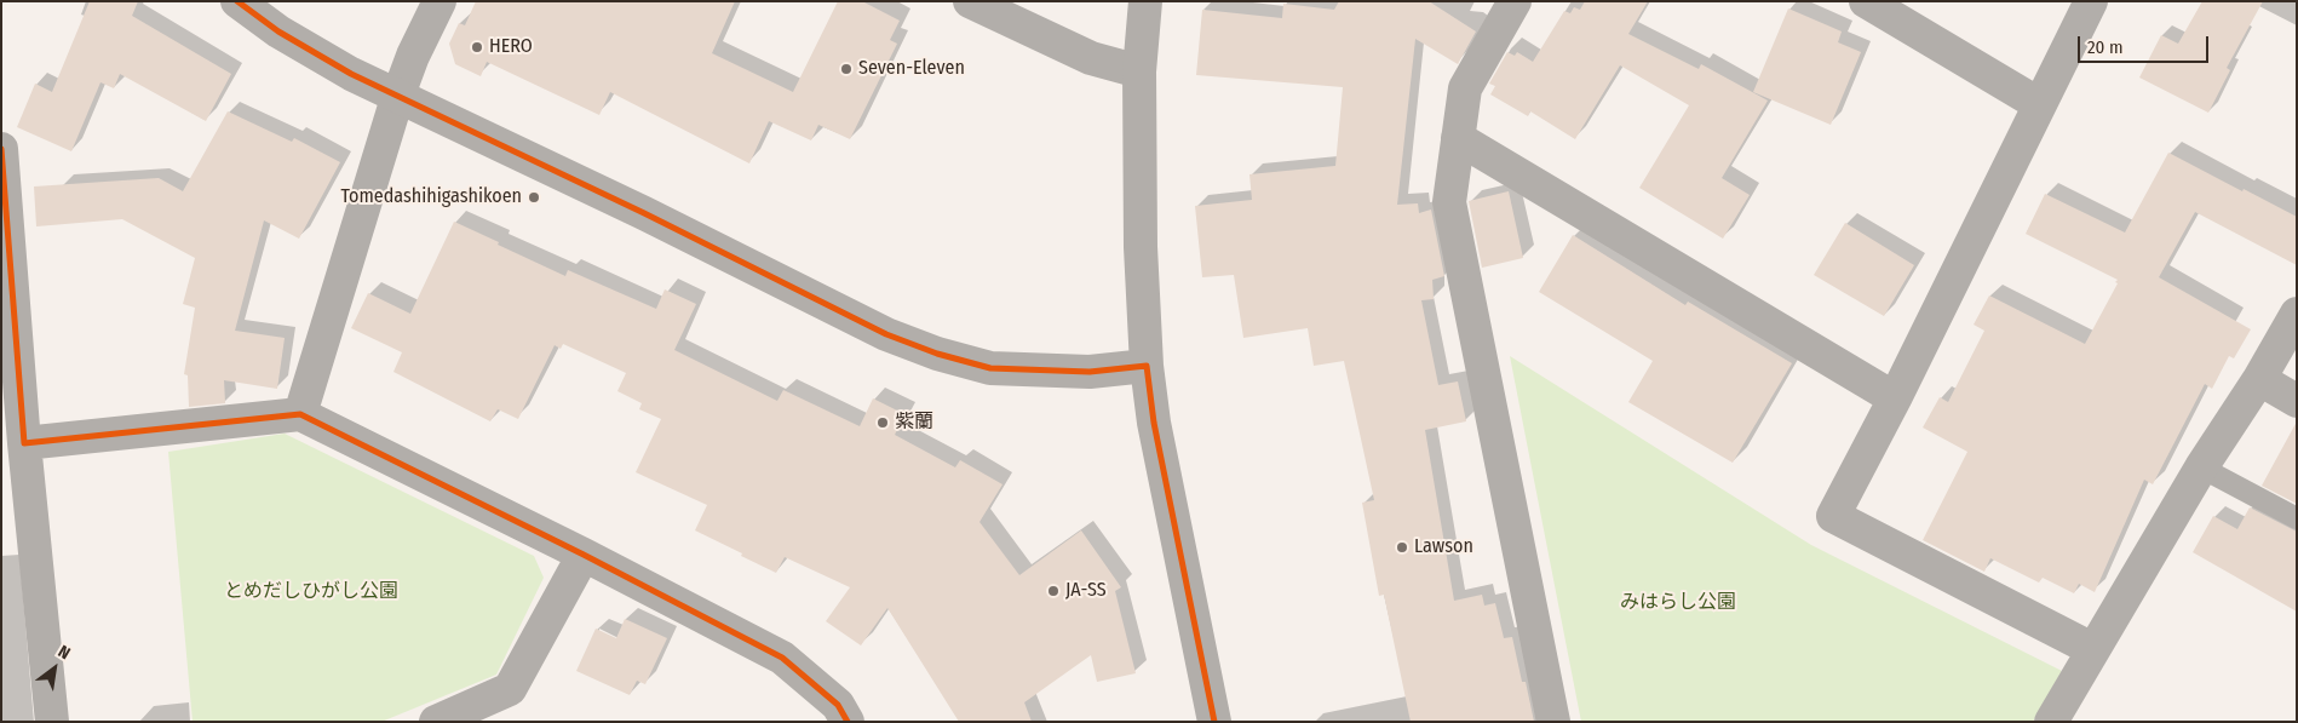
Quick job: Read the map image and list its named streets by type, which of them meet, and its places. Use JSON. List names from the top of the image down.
{
  "parks": ["とめだしひがし公園", "みはらし公園"],
  "places": [
    "HERO",
    "Seven-Eleven",
    "Tomedashihigashikoen",
    "紫蘭",
    "Lawson",
    "JA-SS"
  ],
  "scale_bar": "20 m",
  "north": "top right"
}
